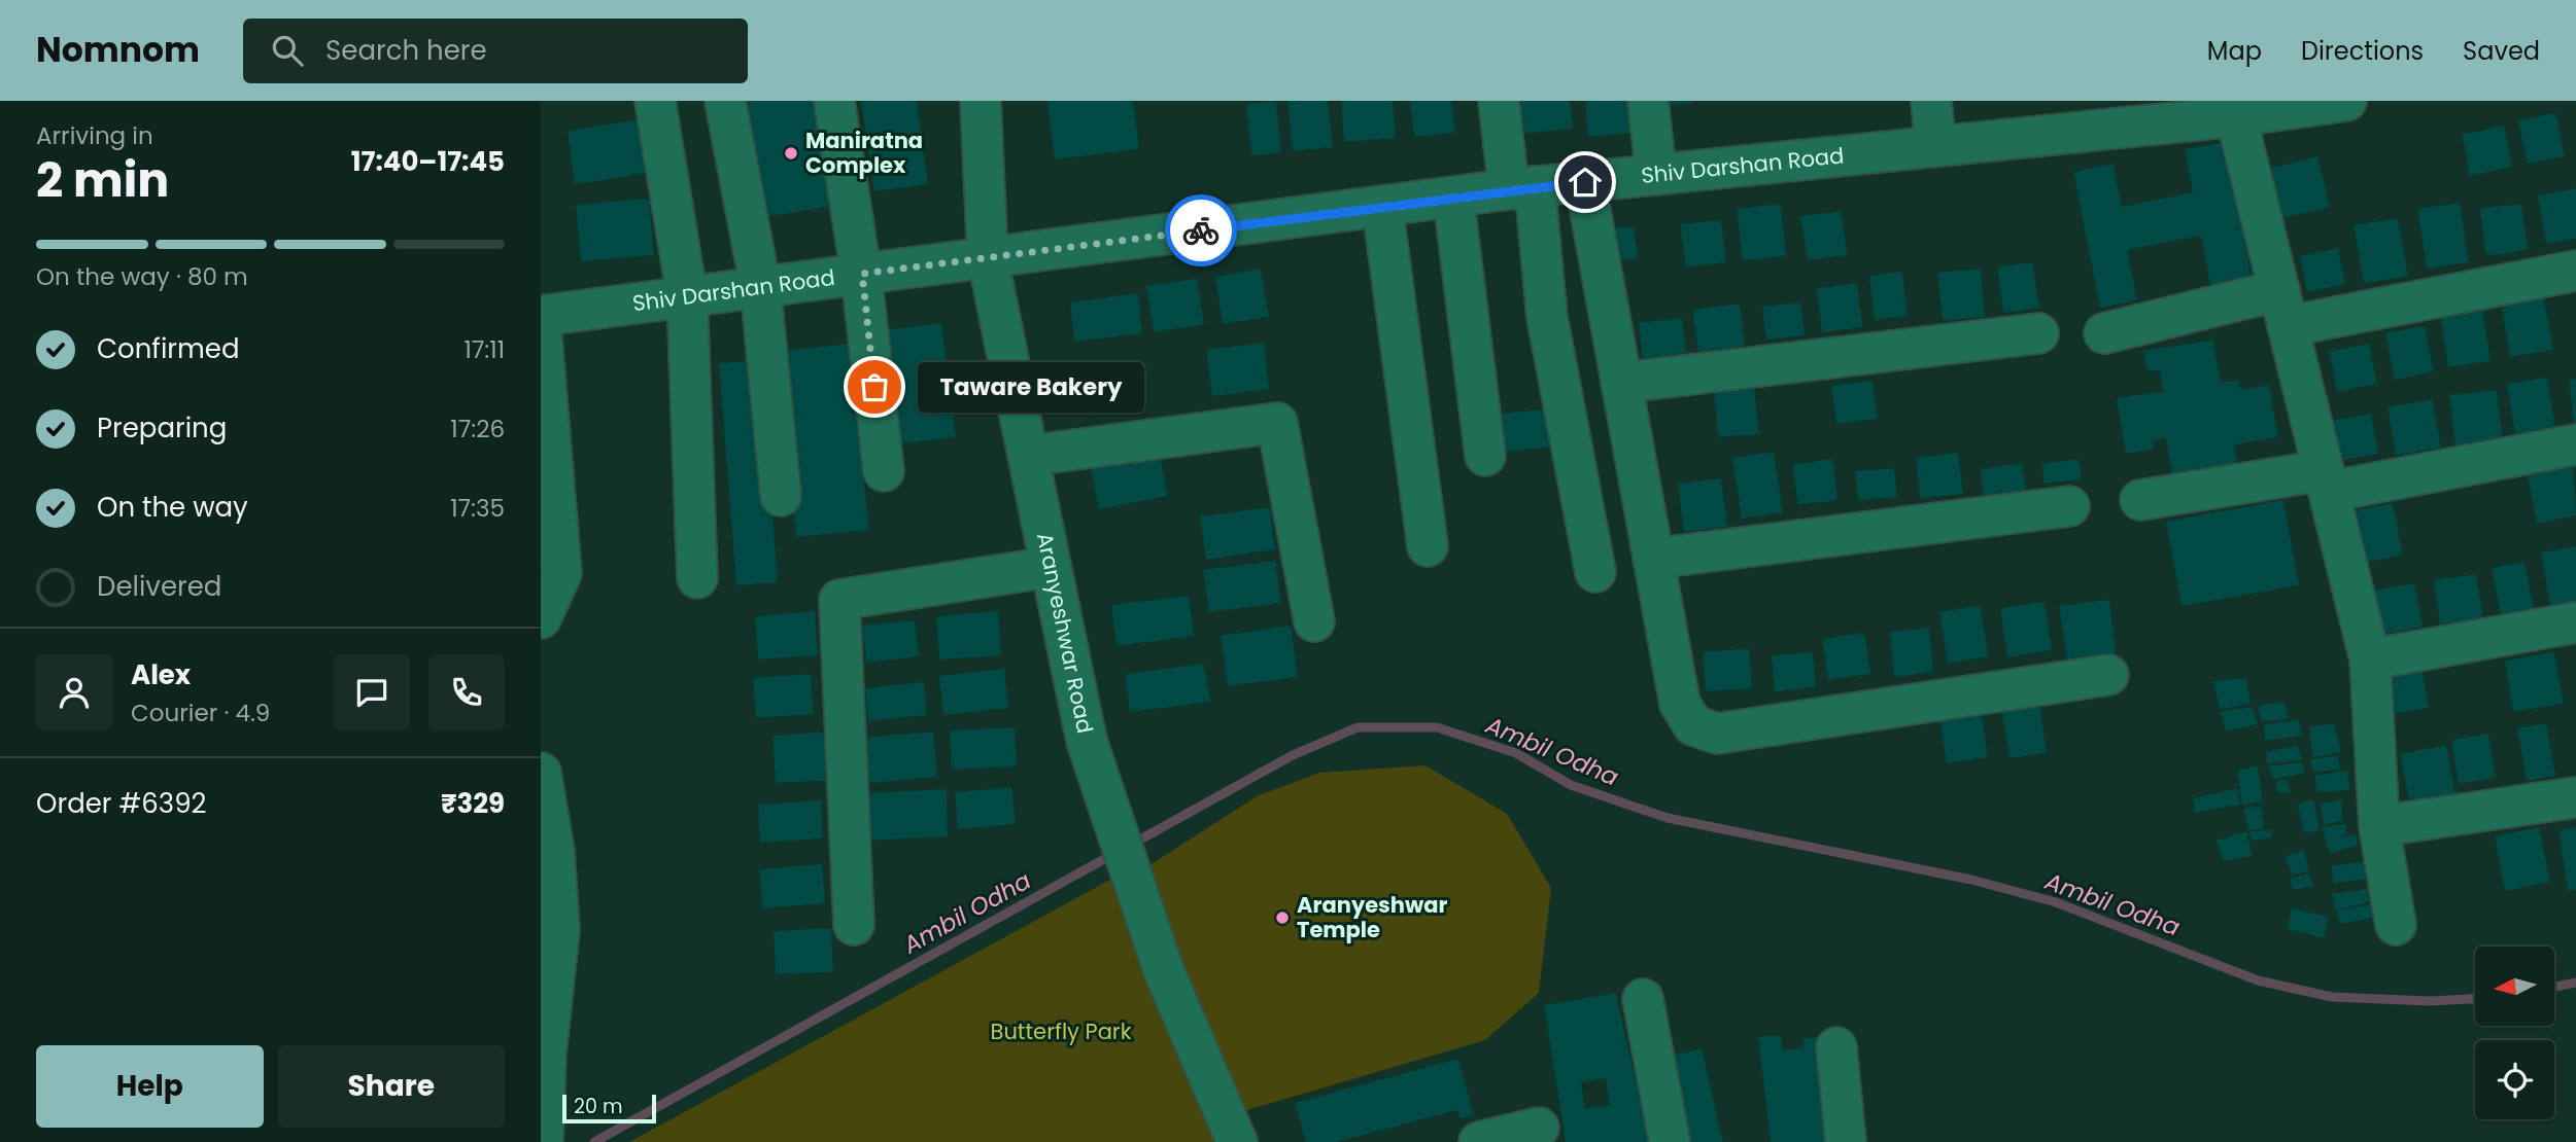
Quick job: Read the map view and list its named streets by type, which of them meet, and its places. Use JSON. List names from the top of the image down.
{
  "streets": {
    "street": ["Shiv Darshan Road", "Aranyeshwar Road"]
  },
  "crossings": [
    ["Shiv Darshan Road", "Aranyeshwar Road"]
  ],
  "water": ["Ambil Odha"],
  "parks": ["Butterfly Park"],
  "places": ["Maniratna Complex", "Taware Bakery", "Aranyeshwar Temple"],
  "scale_bar": "20 m",
  "north": "left",
  "page": {
    "header": "Nomnom",
    "search": "Search here",
    "nav": ["Map", "Directions", "Saved"],
    "heading": ["2 min", "Arriving in", "17:40–17:45"],
    "panel": [
      "Alex",
      "Courier · 4.9",
      "Order #6392",
      "₹329"
    ],
    "bar": "On the way · 80 m",
    "list": [
      ["Confirmed", "17:11"],
      ["Preparing", "17:26"],
      ["On the way", "17:35"],
      "Delivered"
    ],
    "bubble": "Taware Bakery",
    "buttons": ["Help", "Share"],
    "scale": "20 m"
  }
}
